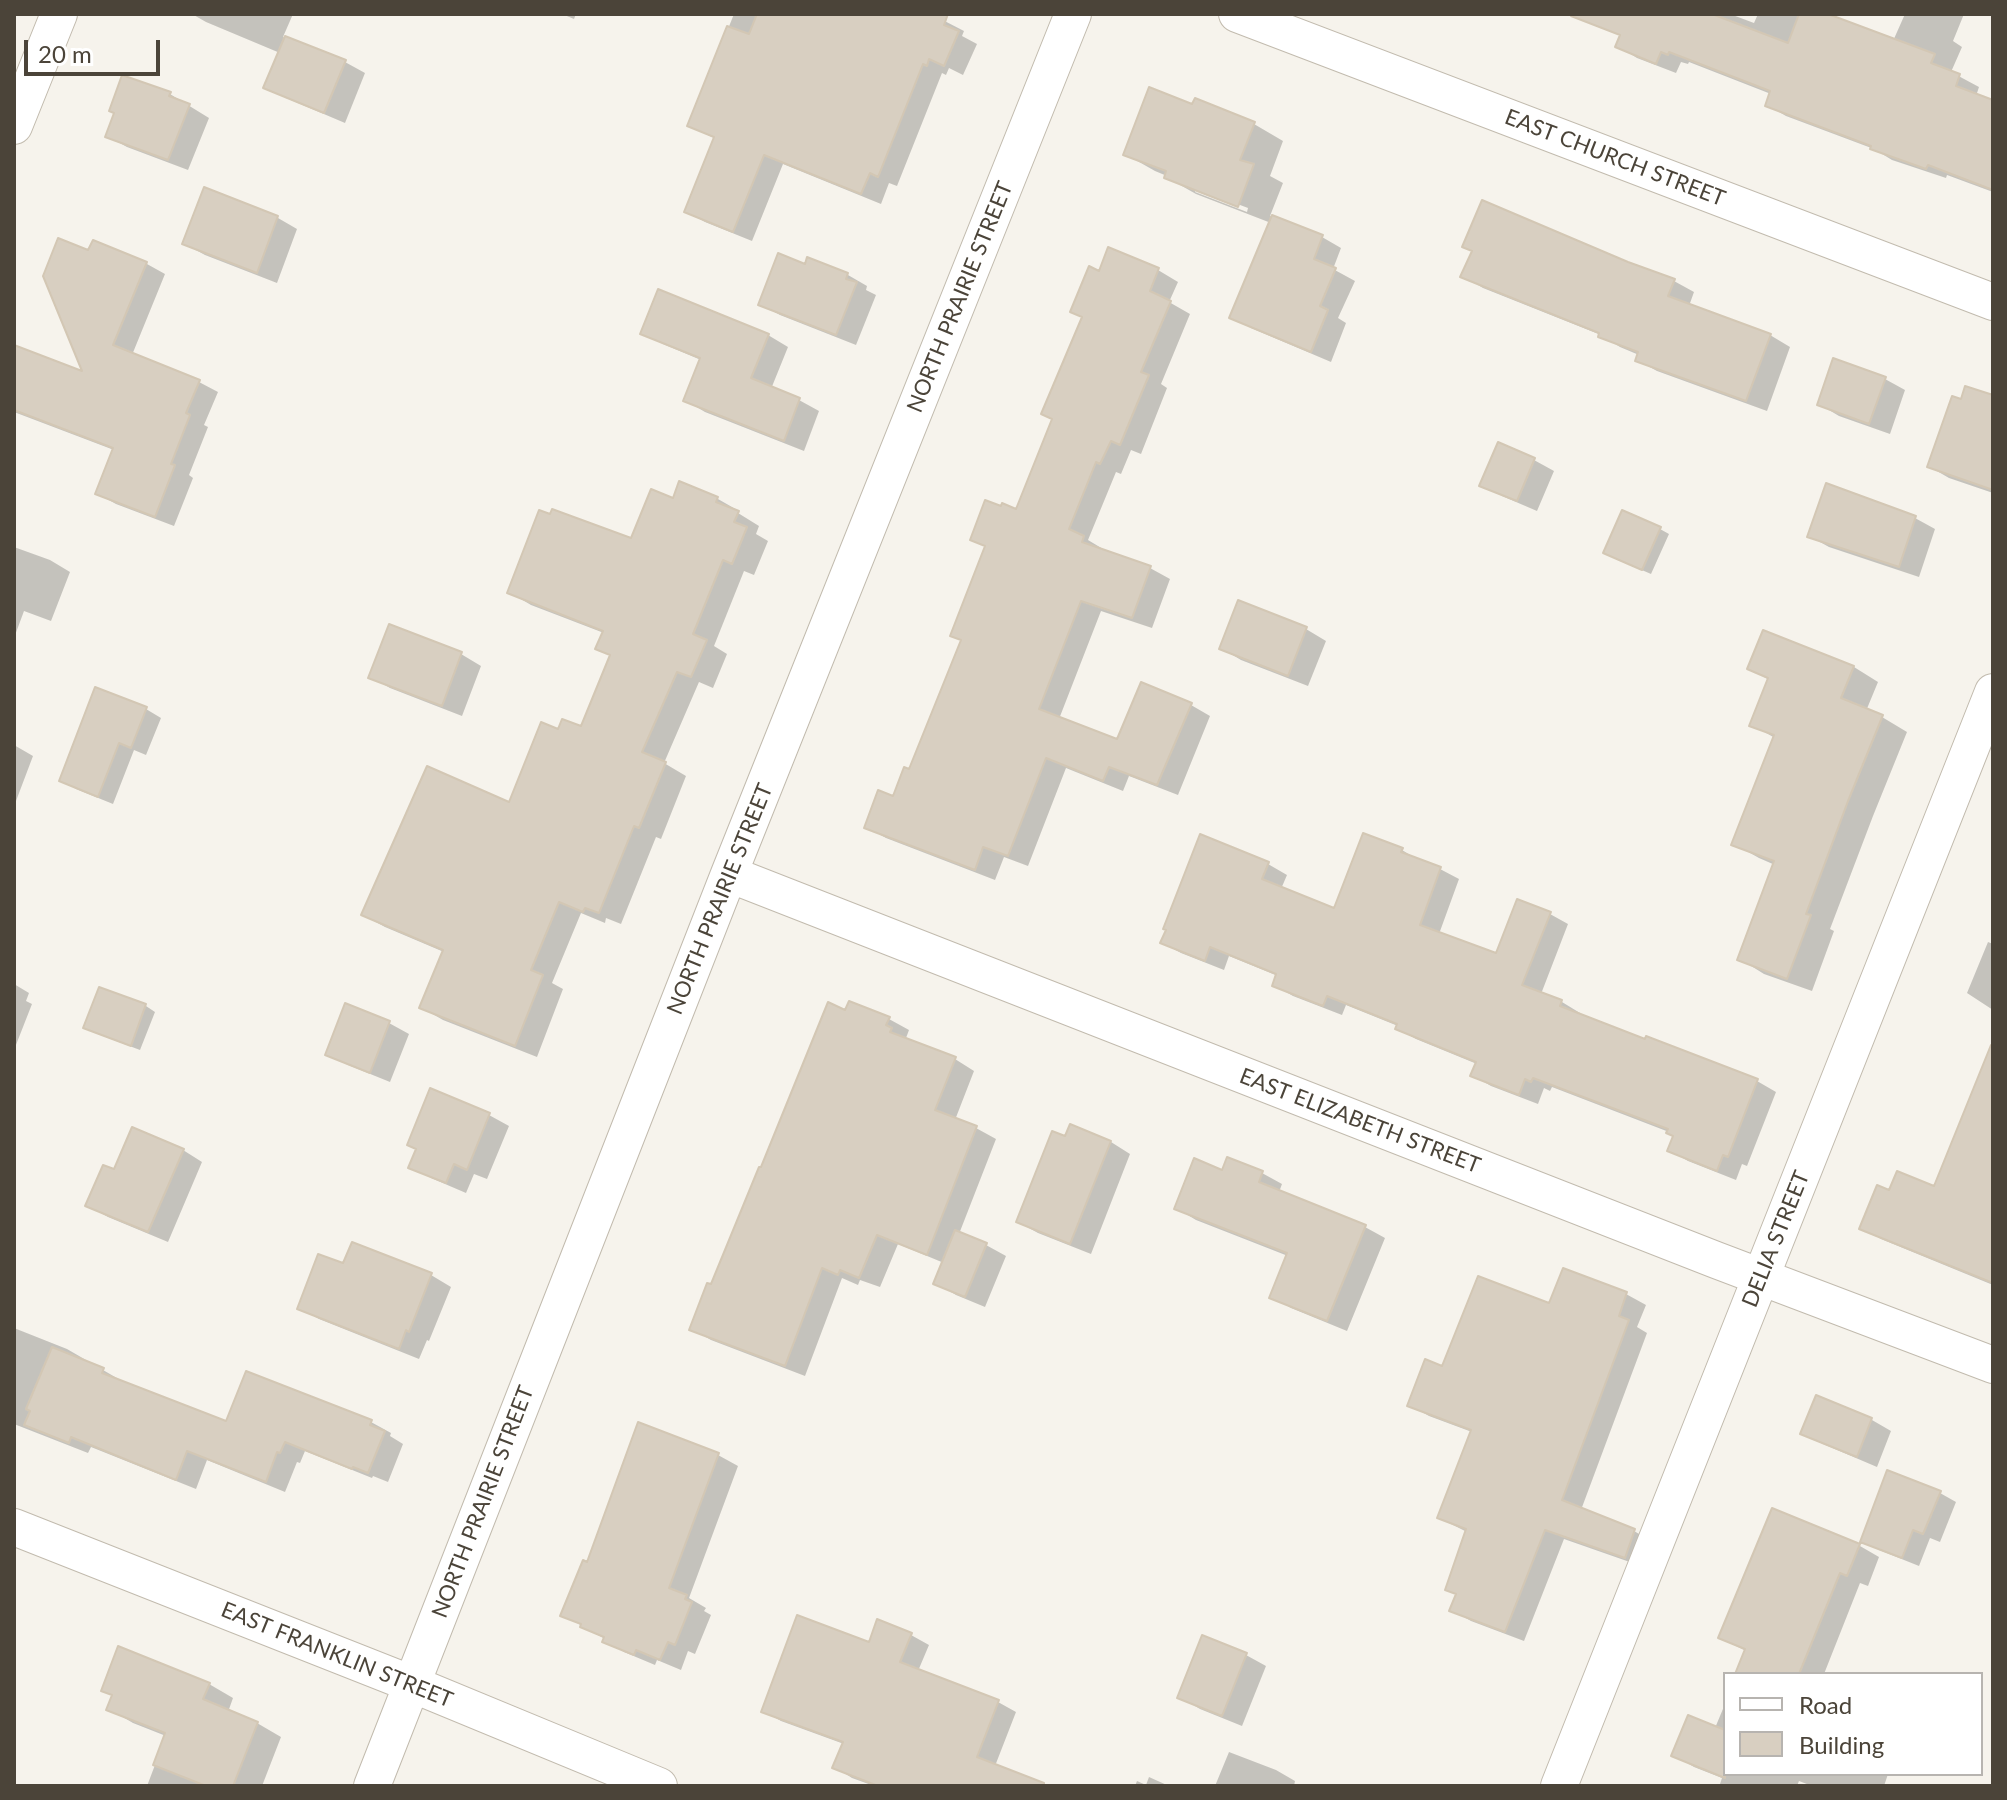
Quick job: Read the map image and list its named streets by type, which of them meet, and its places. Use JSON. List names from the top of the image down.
{
  "streets": {
    "street": [
      "EAST CHURCH STREET",
      "NORTH PRAIRIE STREET",
      "EAST ELIZABETH STREET",
      "DELIA STREET",
      "EAST FRANKLIN STREET"
    ]
  },
  "crossings": [
    ["NORTH PRAIRIE STREET", "EAST ELIZABETH STREET"],
    ["NORTH PRAIRIE STREET", "EAST FRANKLIN STREET"],
    ["EAST ELIZABETH STREET", "DELIA STREET"]
  ],
  "legend": ["Road", "Building"],
  "scale_bar": "20 m"
}
